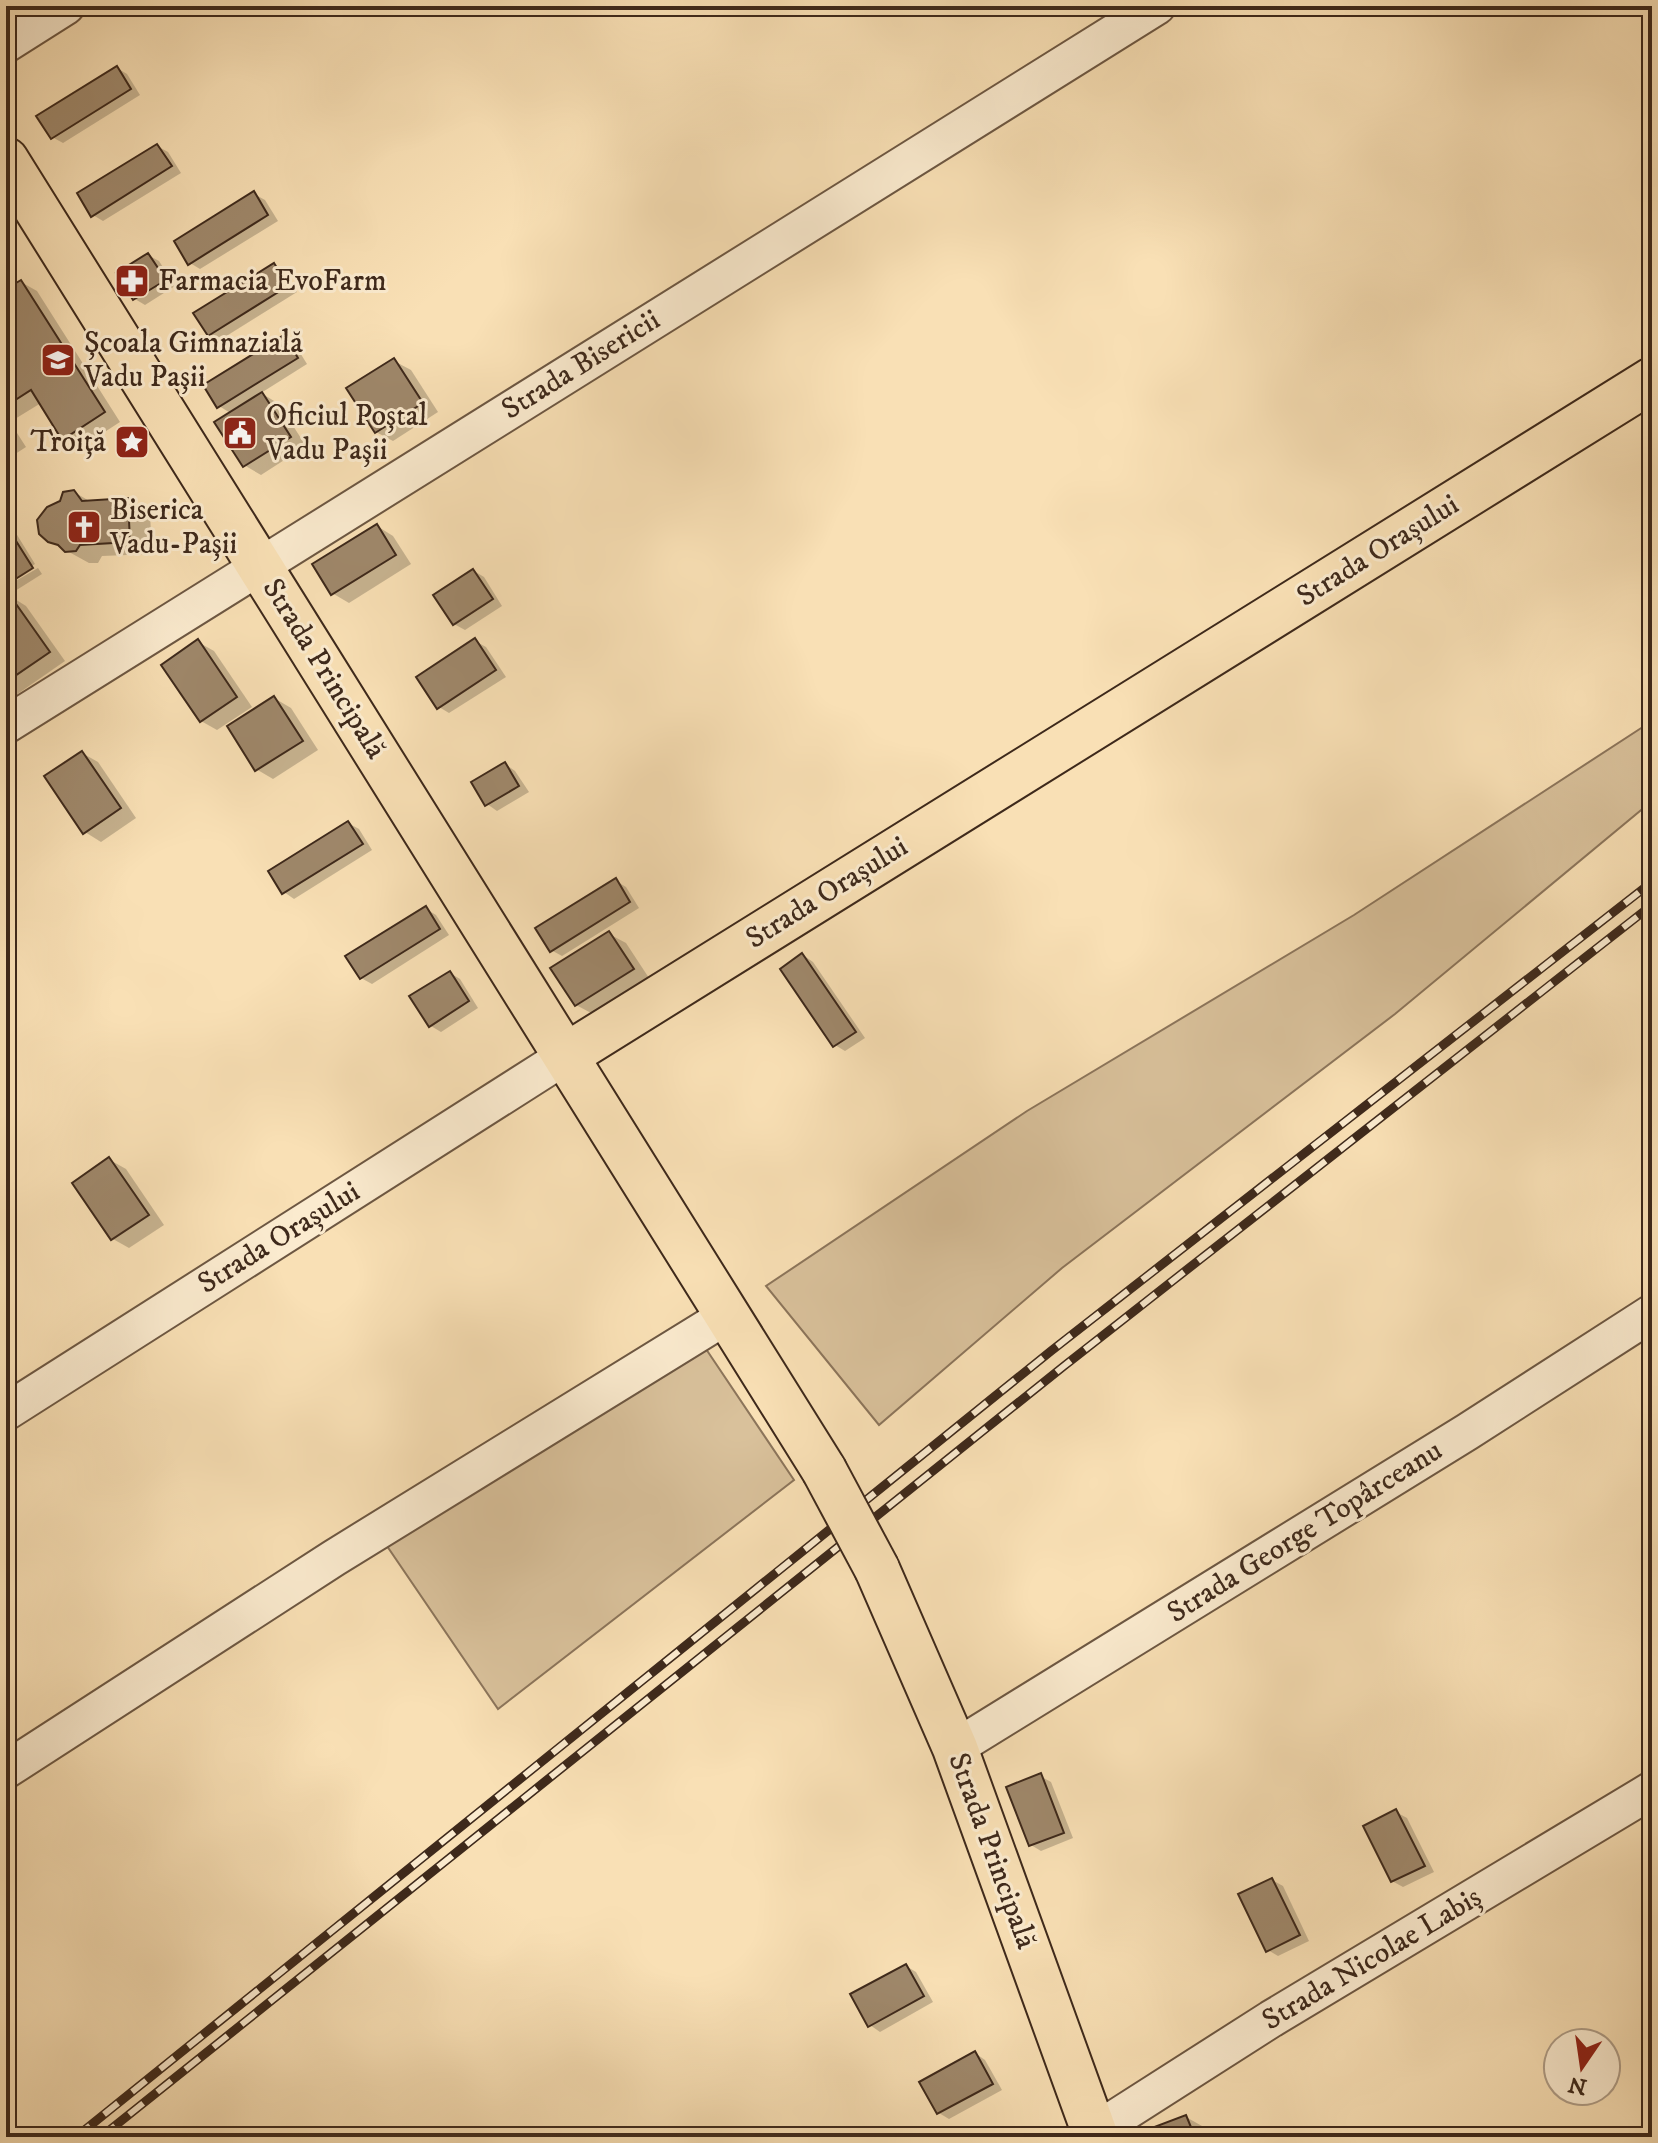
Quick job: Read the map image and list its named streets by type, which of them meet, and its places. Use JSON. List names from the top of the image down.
{
  "streets": {
    "main road": ["Strada Orașului", "Strada Principală"],
    "street": ["Strada Bisericii", "Strada George Topârceanu", "Strada Nicolae Labiș"]
  },
  "crossings": [
    ["Strada Bisericii", "Strada Principală"],
    ["Strada Orașului", "Strada Principală"],
    ["Strada Principală", "Strada George Topârceanu"],
    ["Strada Principală", "Strada Nicolae Labiș"]
  ],
  "places": {
    "pharmacy": ["Farmacia EvoFarm"],
    "school or university": ["Școala Gimnazială Vadu Pașii"],
    "public building": ["Oficiul Poștal Vadu Pașii"],
    "place": ["Troiță"],
    "church": ["Biserica Vadu-Pașii"]
  },
  "north": "bottom"
}
